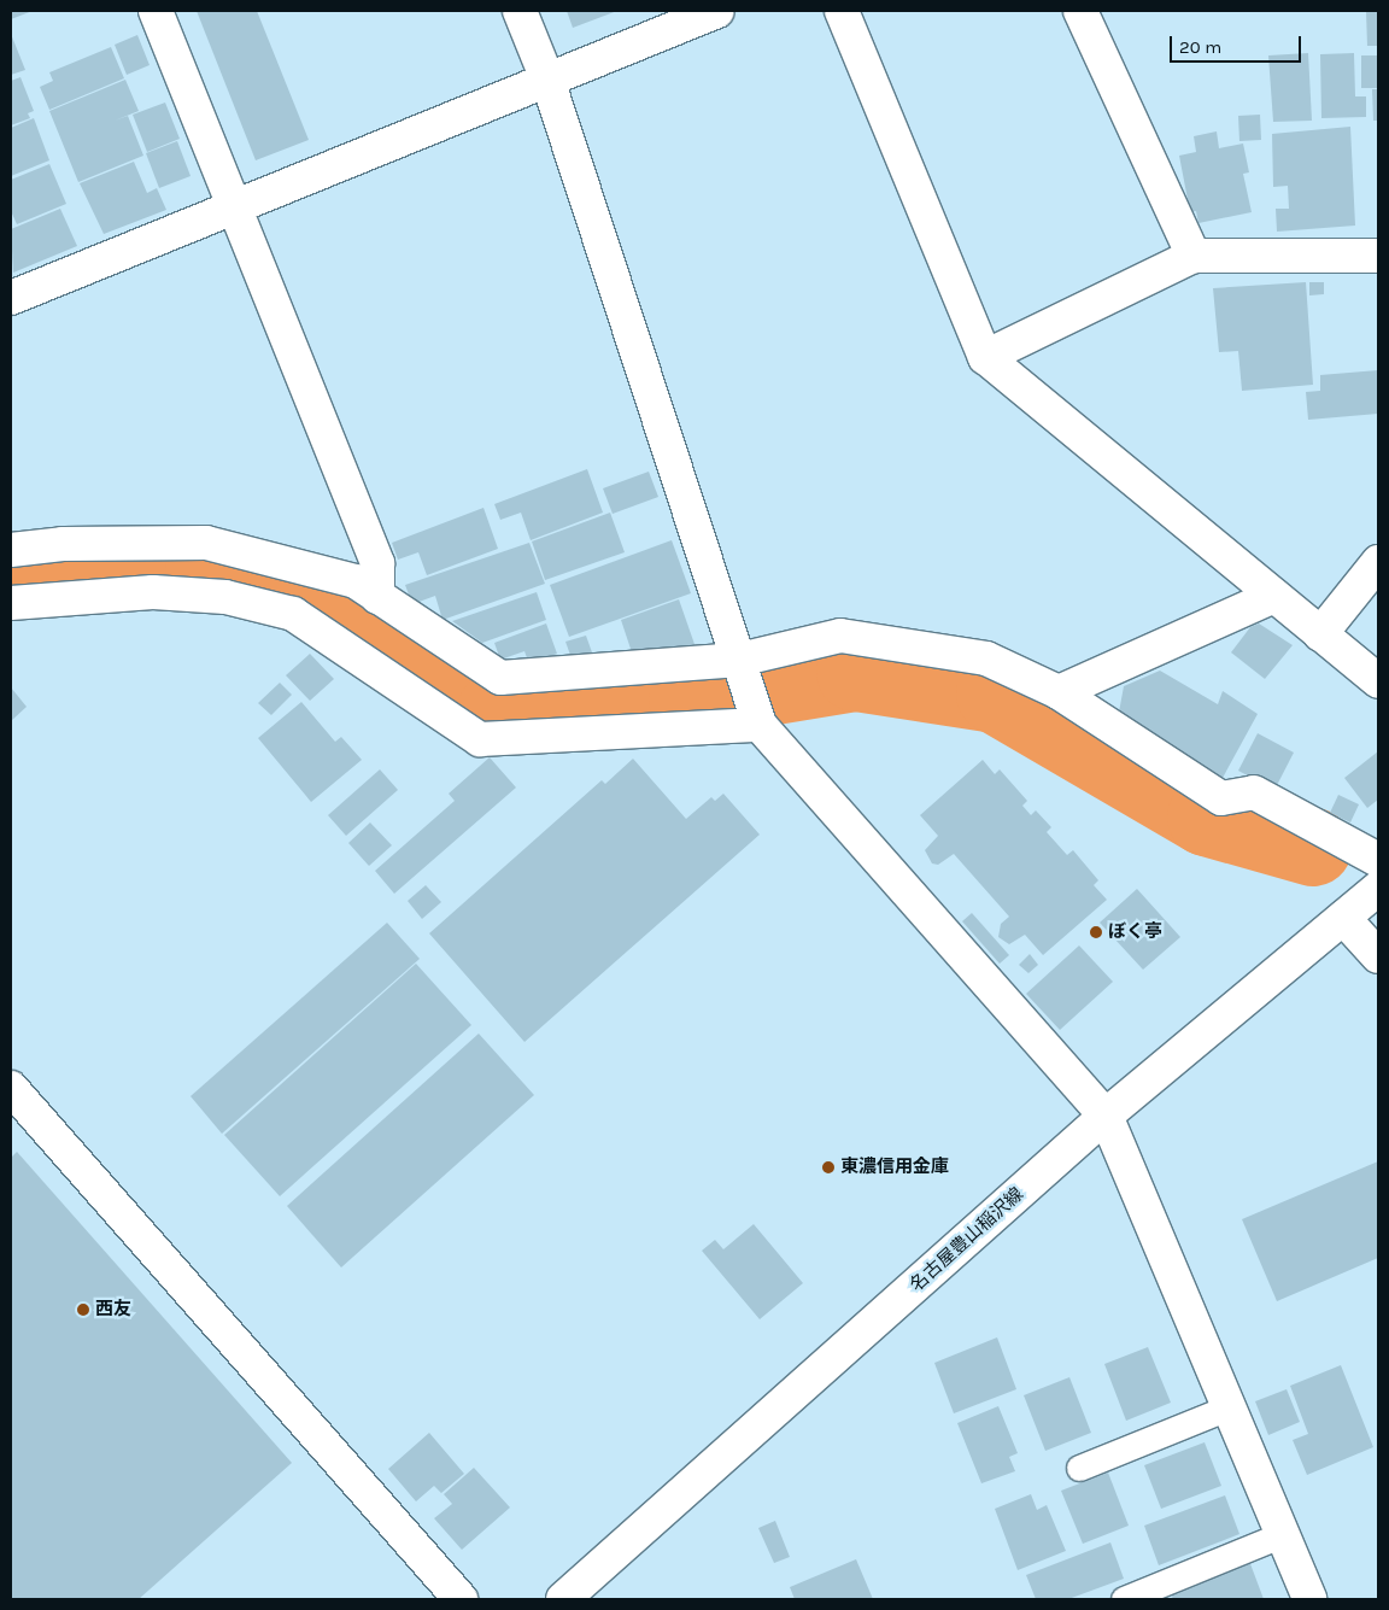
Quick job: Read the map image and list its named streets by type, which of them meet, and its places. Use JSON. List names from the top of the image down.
{
  "streets": {
    "street": ["名古屋豊山稲沢線"]
  },
  "places": ["ぼく亭", "東濃信用金庫", "西友"],
  "scale_bar": "20 m"
}
